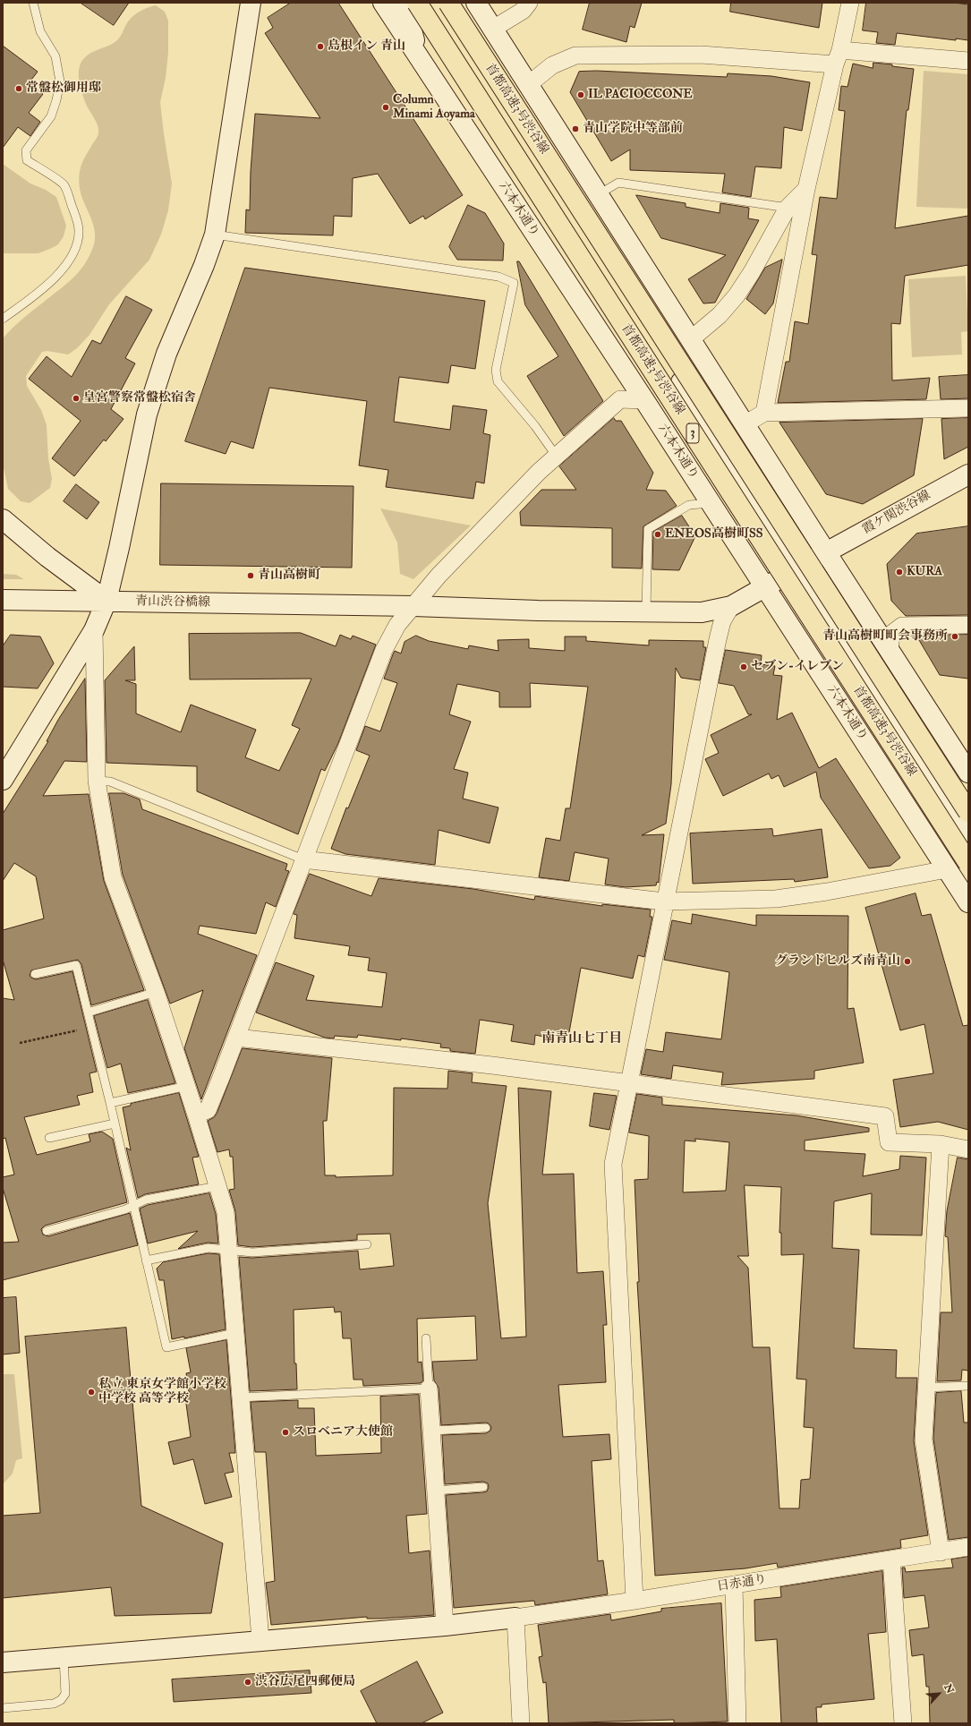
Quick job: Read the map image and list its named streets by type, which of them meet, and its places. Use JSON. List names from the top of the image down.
{
  "streets": {
    "highway": ["首都高速3号渋谷線", "3"],
    "main road": ["六本木通り", "霞ケ関渋谷線", "青山渋谷橋線"],
    "street": ["日赤通り"]
  },
  "crossings": [
    ["六本木通り", "霞ケ関渋谷線"],
    ["霞ケ関渋谷線", "青山渋谷橋線"]
  ],
  "districts": ["南青山七丁目"],
  "places": [
    "島根イン 青山",
    "常盤松御用邸",
    "IL PACIOCCONE",
    "Column Minami Aoyama",
    "青山学院中等部前",
    "皇宮警察常盤松宿舎",
    "ENEOS高樹町SS",
    "KURA",
    "青山高樹町",
    "青山高樹町町会事務所",
    "セブン-イレブン",
    "グランドヒルズ南青山",
    "私立 東京女学館小学校 中学校 高等学校",
    "スロベニア大使館",
    "渋谷広尾四郵便局"
  ],
  "north": "top right"
}
